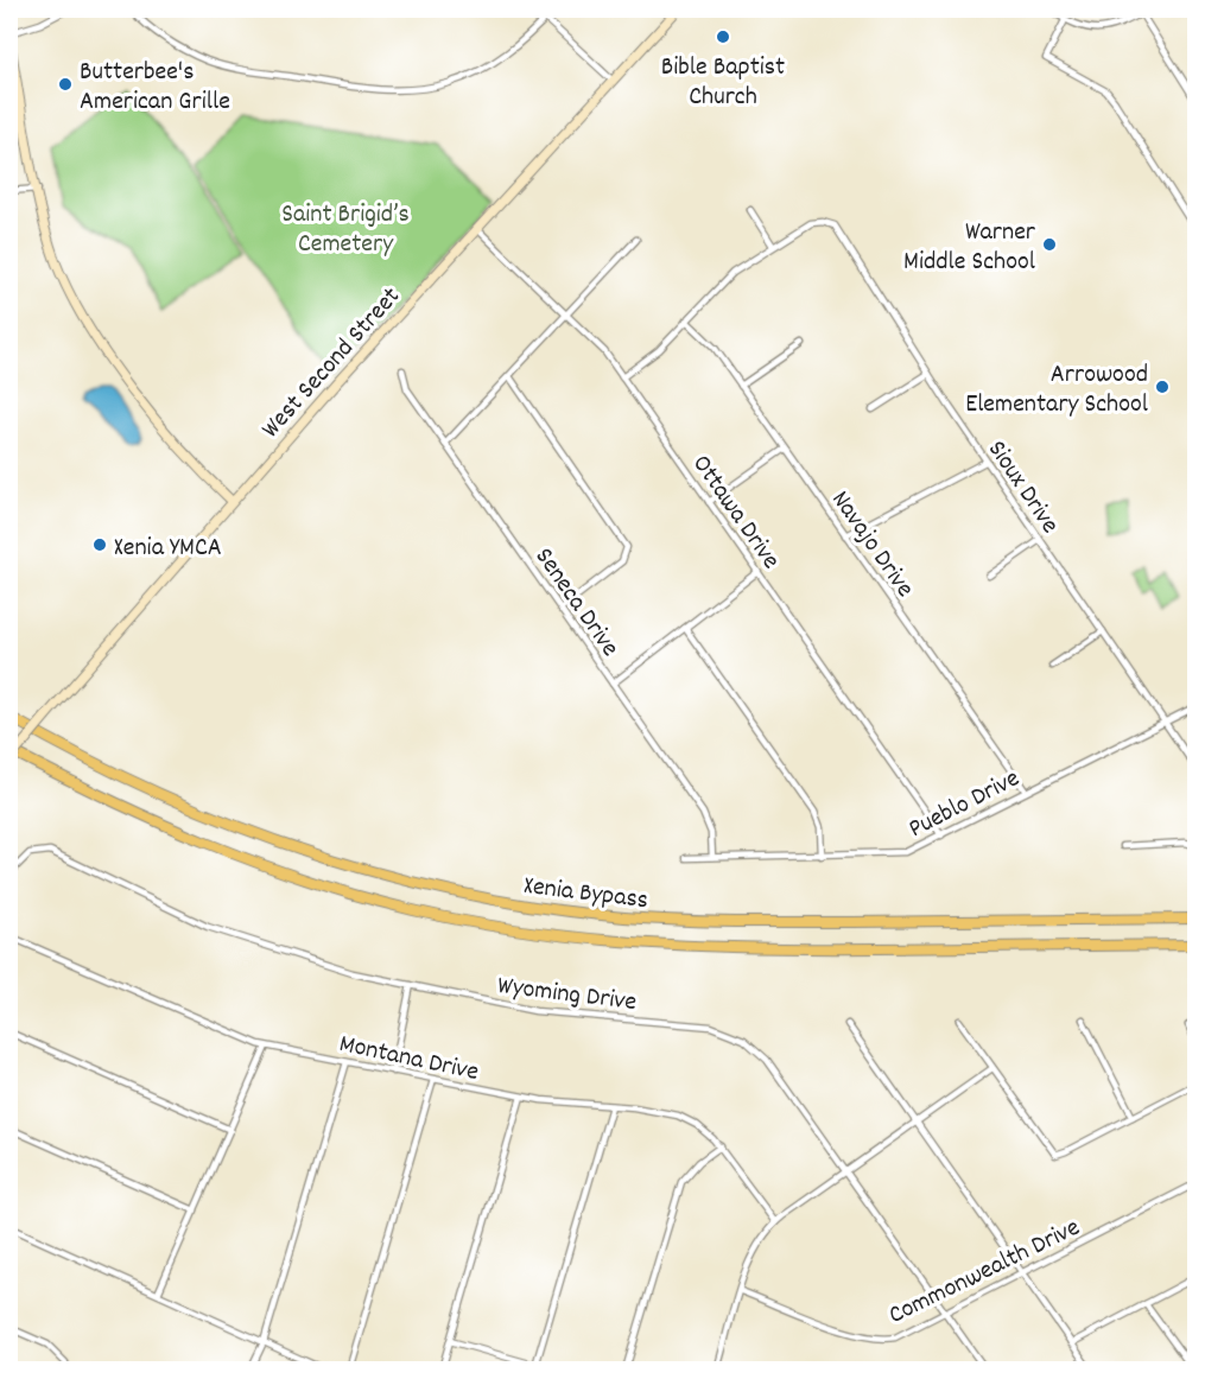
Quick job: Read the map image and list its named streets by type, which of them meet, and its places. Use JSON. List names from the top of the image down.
{
  "streets": {
    "highway": ["Xenia Bypass"],
    "main road": ["West Second Street"],
    "street": [
      "Sioux Drive",
      "Ottawa Drive",
      "Navajo Drive",
      "Seneca Drive",
      "Pueblo Drive",
      "Wyoming Drive",
      "Montana Drive",
      "Commonwealth Drive"
    ]
  },
  "crossings": [
    ["West Second Street", "Ottawa Drive"],
    ["Sioux Drive", "Pueblo Drive"],
    ["Ottawa Drive", "Pueblo Drive"],
    ["Navajo Drive", "Pueblo Drive"],
    ["Seneca Drive", "Pueblo Drive"],
    ["Wyoming Drive", "Commonwealth Drive"]
  ],
  "parks": ["Saint Brigid’s Cemetery"],
  "places": [
    "Bible Baptist Church",
    "Butterbee's American Grille",
    "Warner Middle School",
    "Arrowood Elementary School",
    "Xenia YMCA"
  ]
}
